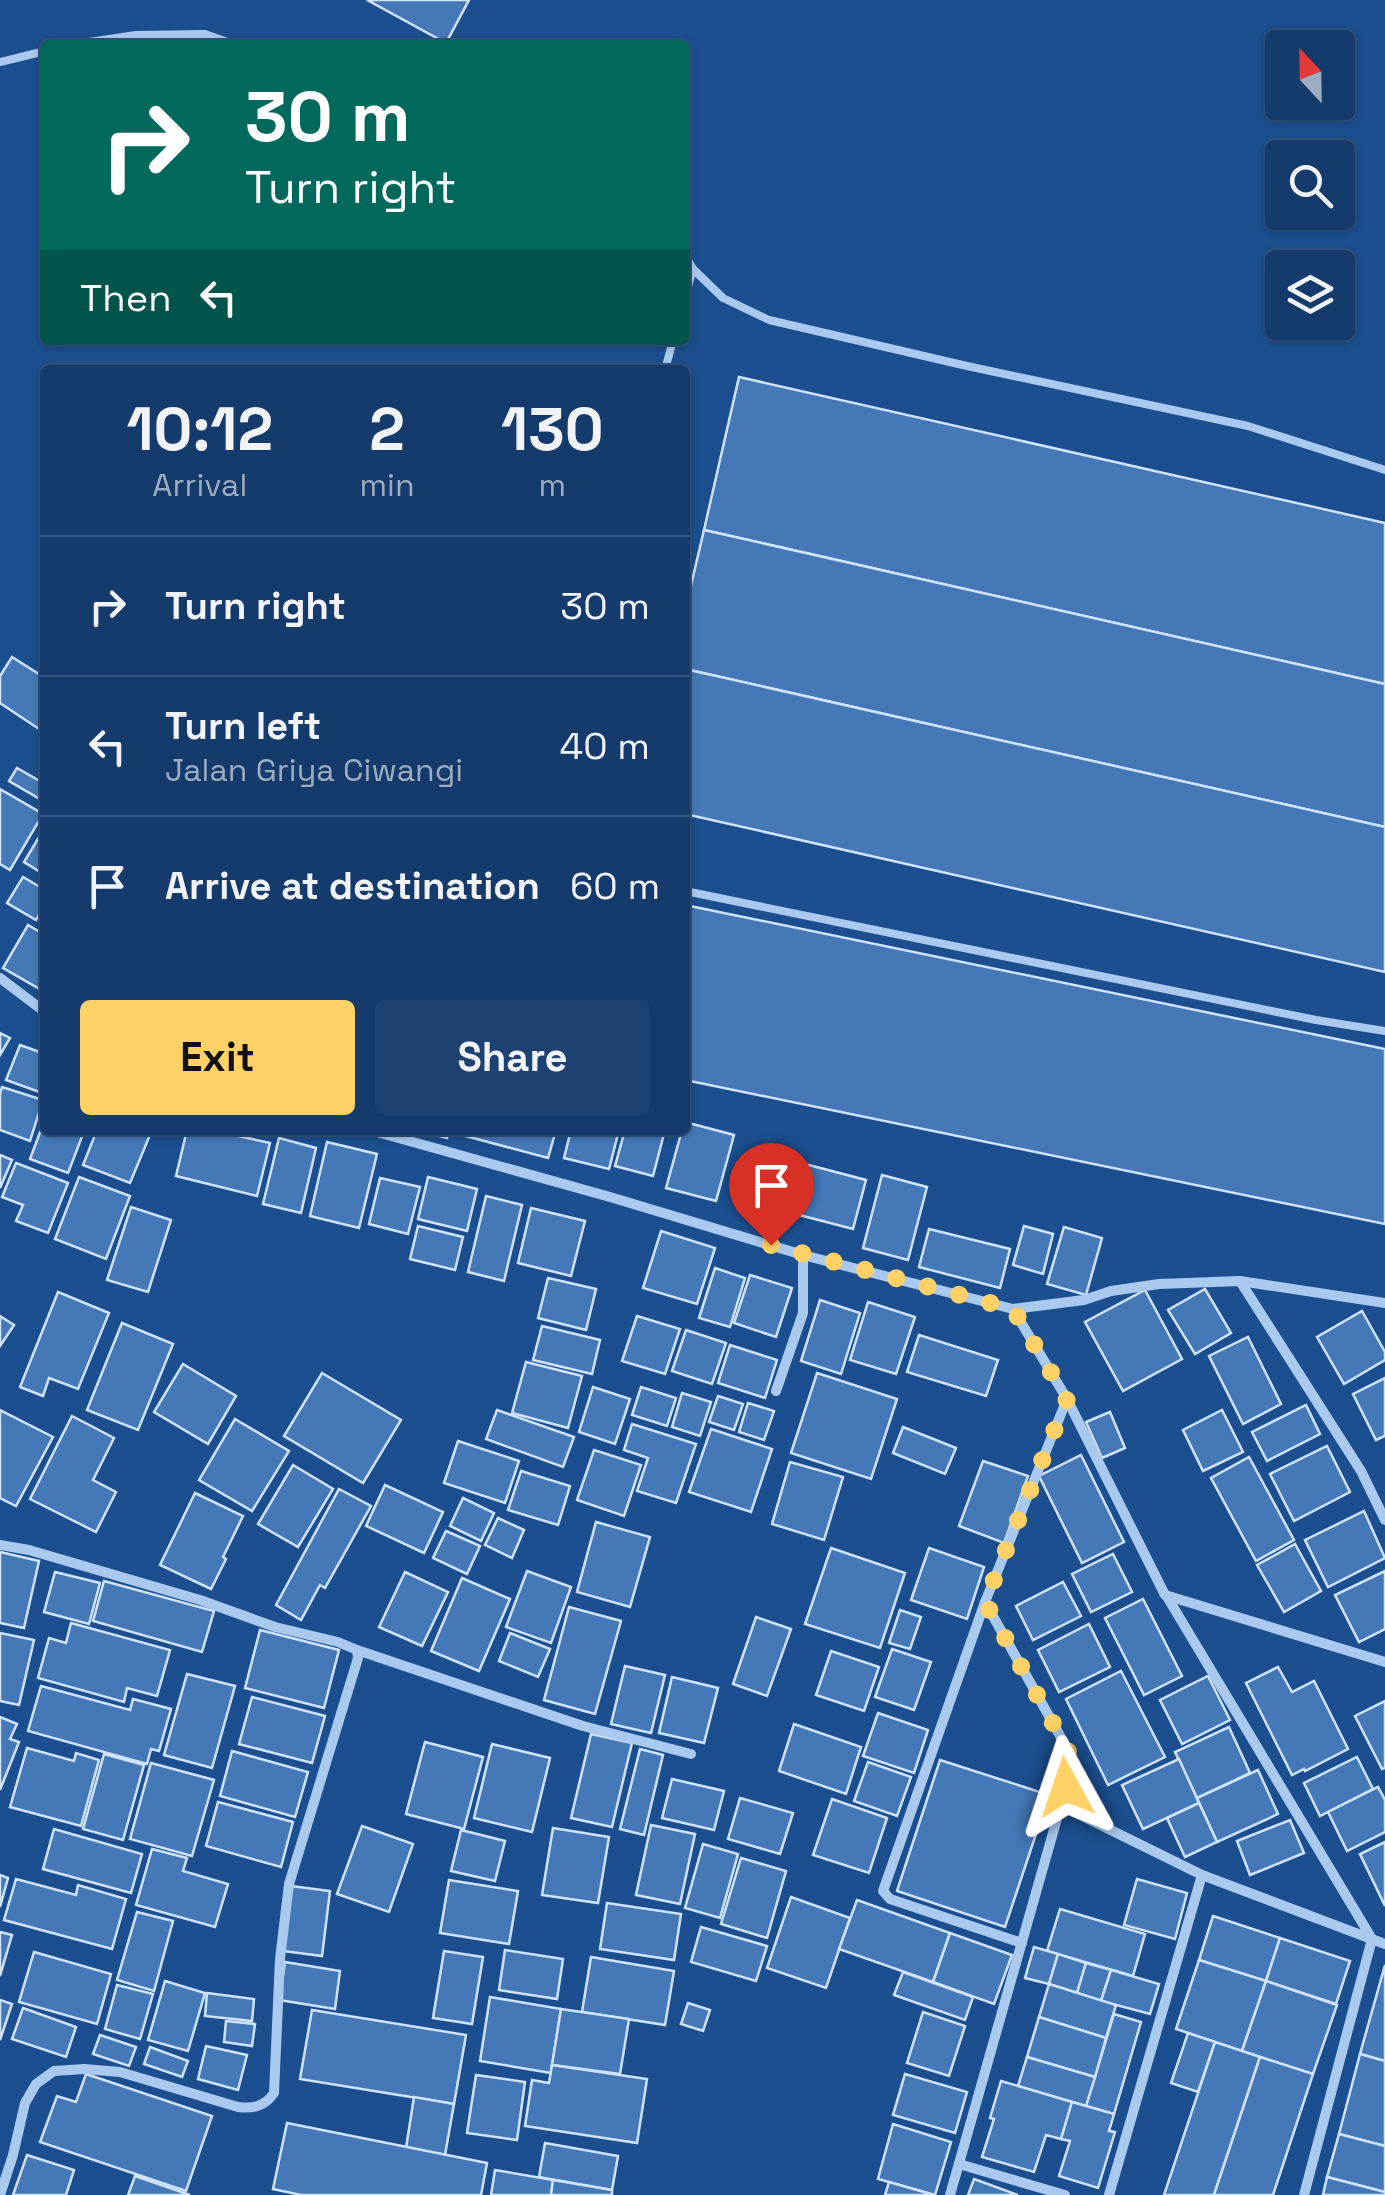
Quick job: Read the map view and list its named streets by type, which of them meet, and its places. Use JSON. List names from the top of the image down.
{
  "north": "top",
  "page": {
    "turn": ["30 m", "Turn right"],
    "then": "Then",
    "eta": [
      "10:12",
      "Arrival",
      "2",
      "min",
      "130",
      "m"
    ],
    "list": [
      {
        "name": "Turn right",
        "value": "30 m"
      },
      {
        "name": "Turn left",
        "note": "Jalan Griya Ciwangi",
        "value": "40 m"
      },
      {
        "name": "Arrive at destination",
        "value": "60 m"
      }
    ],
    "buttons": ["Exit", "Share"]
  }
}
